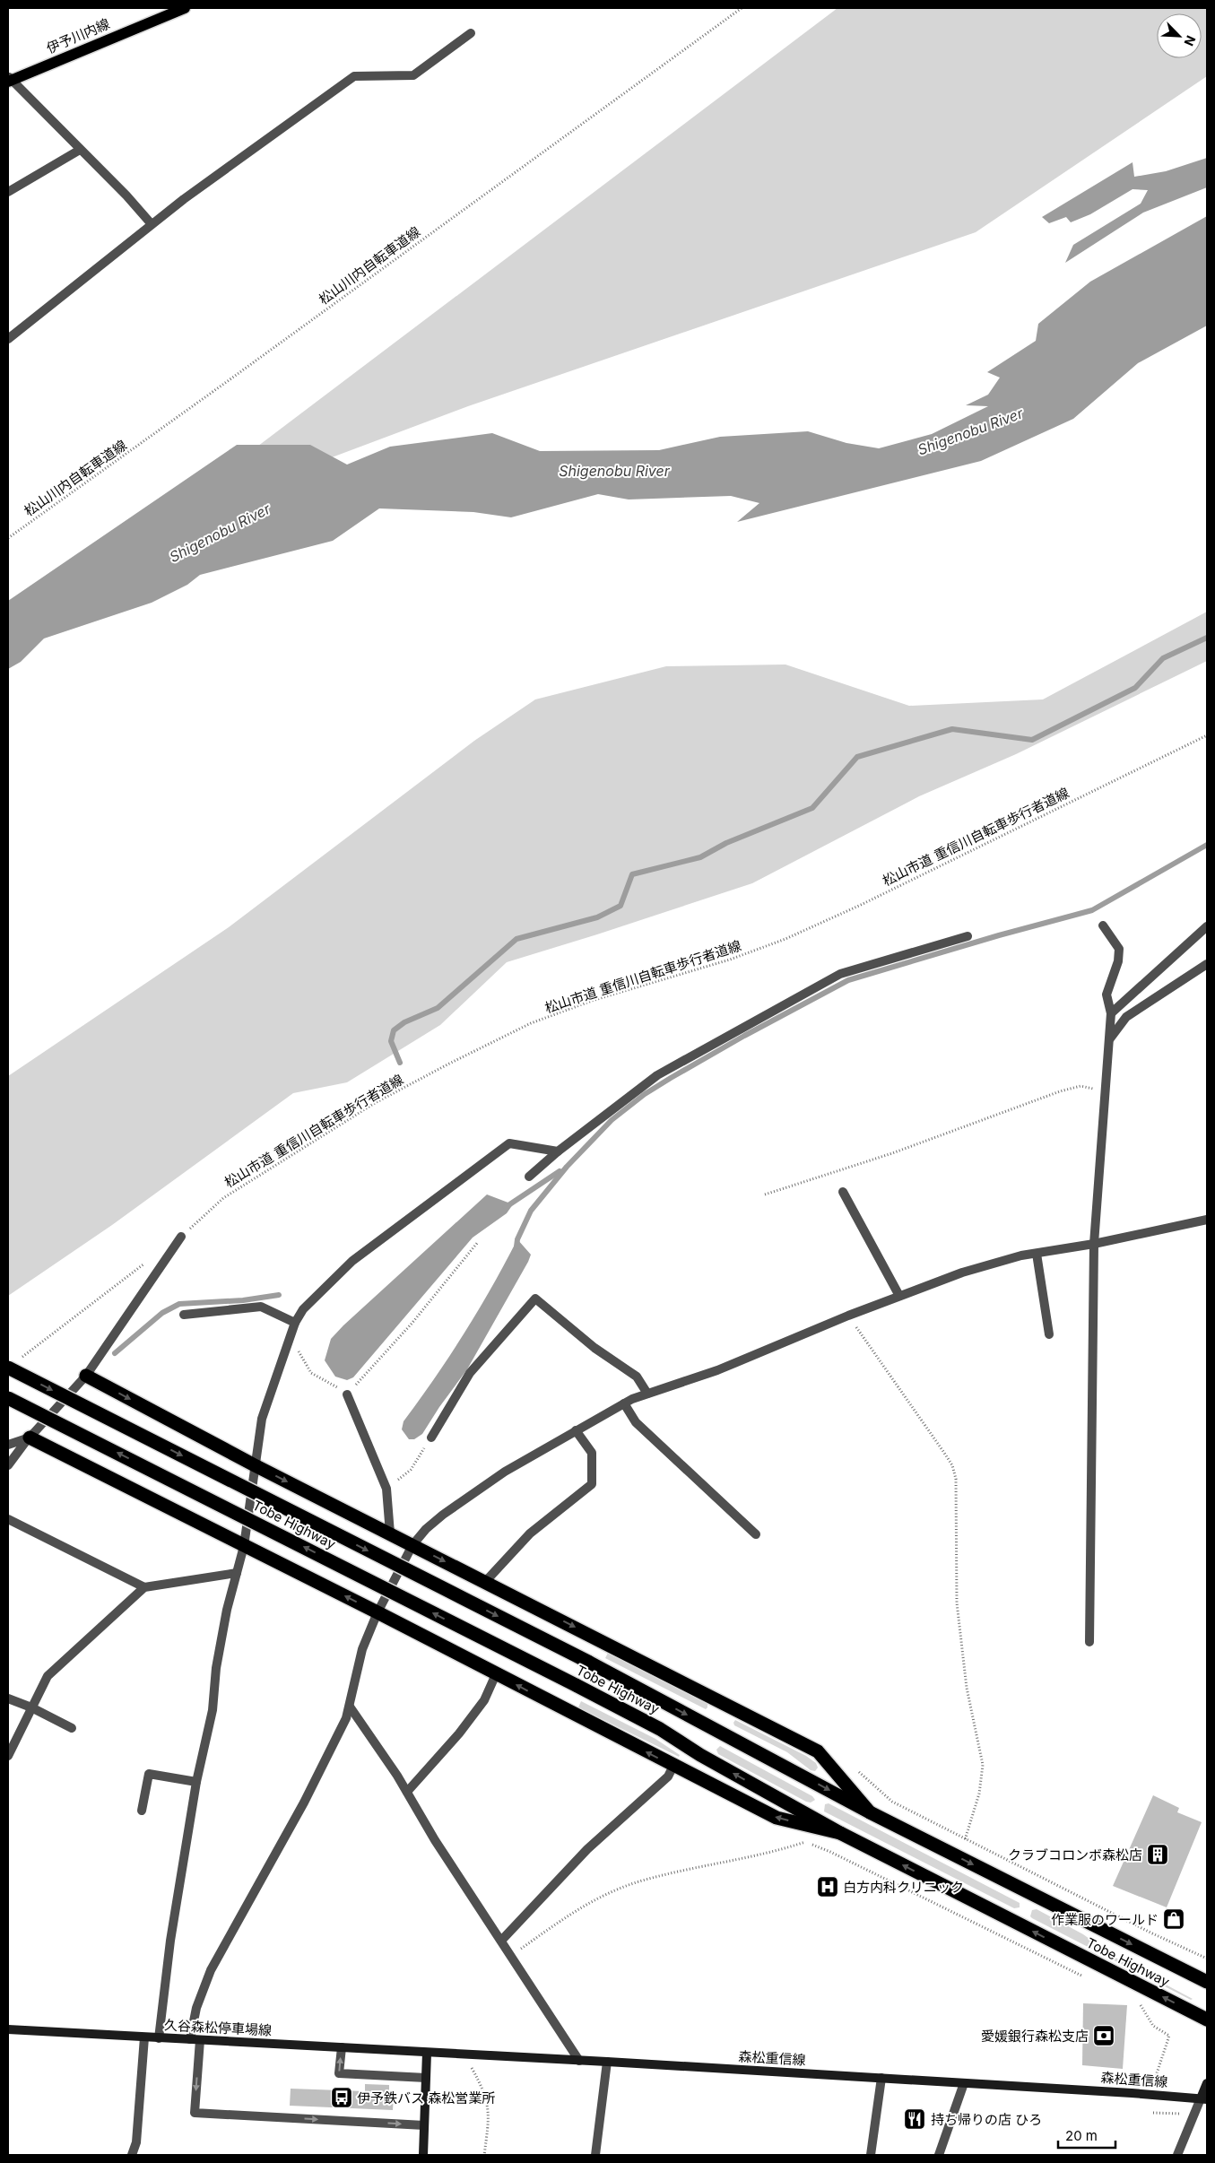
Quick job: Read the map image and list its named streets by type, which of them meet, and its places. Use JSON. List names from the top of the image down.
{
  "streets": {
    "highway": ["Tobe Highway"],
    "main road": ["伊予川内線", "久谷森松停車場線", "森松重信線"],
    "path": ["松山川内自転車道線", "松山市道 重信川自転車歩行者道線"]
  },
  "crossings": [
    ["久谷森松停車場線", "森松重信線"]
  ],
  "water": ["Shigenobu River"],
  "places": {
    "building": ["クラブコロンボ森松店"],
    "hospital": ["白方内科クリニック"],
    "shop": ["作業服のワールド"],
    "bank": ["愛媛銀行森松支店"],
    "bus stop": ["伊予鉄バス 森松営業所"],
    "restaurant": ["持ち帰りの店 ひろ"]
  },
  "scale_bar": "20 m",
  "north": "bottom right"
}
